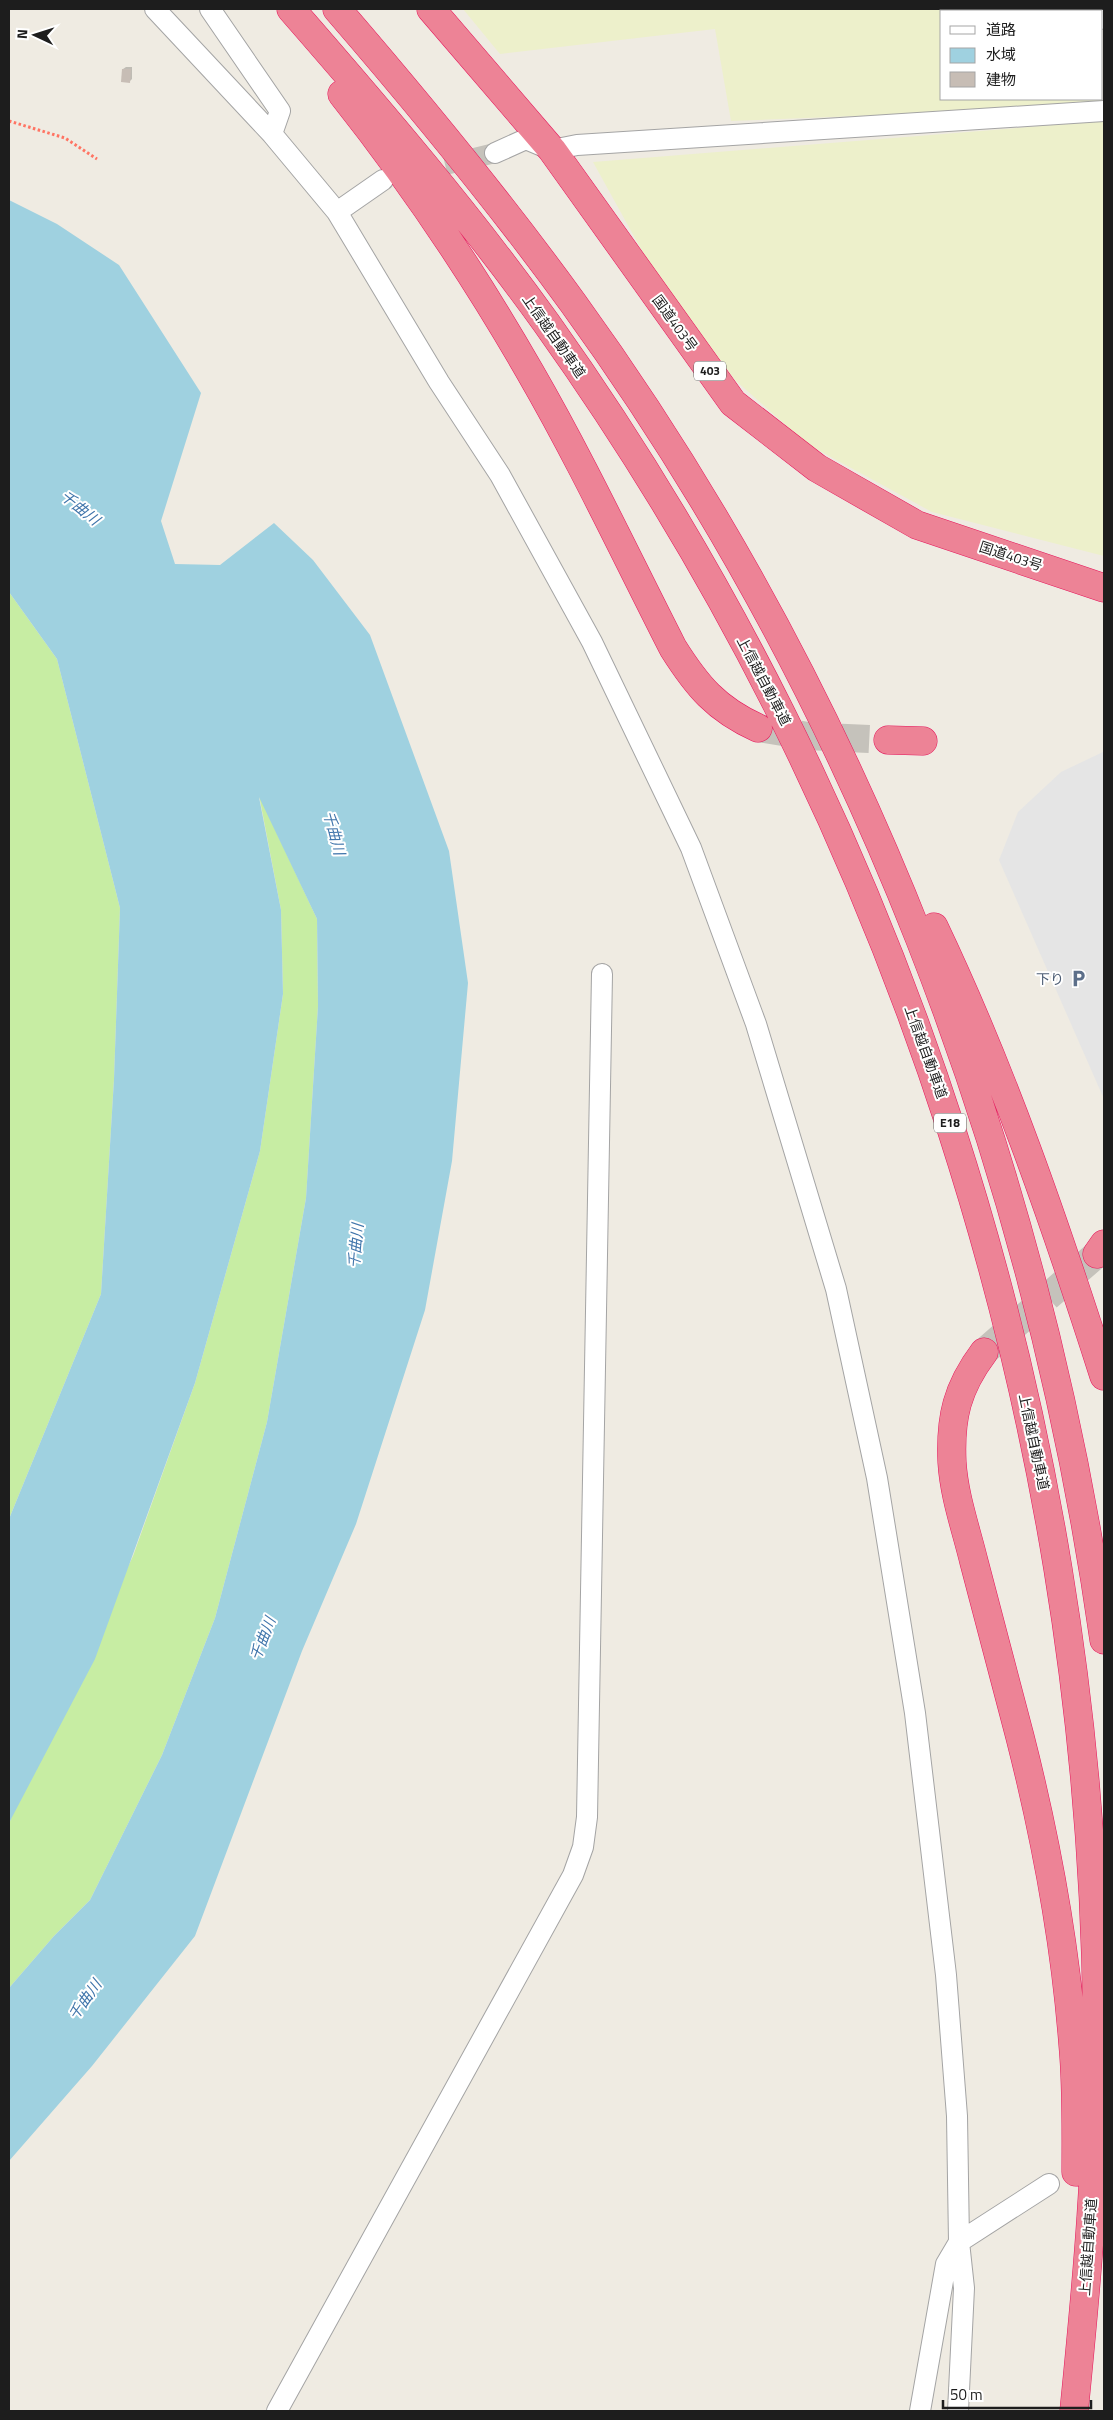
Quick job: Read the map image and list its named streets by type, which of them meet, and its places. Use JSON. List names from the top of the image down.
{
  "streets": {
    "highway": [
      "国道403号",
      "上信越自動車道",
      "403",
      "E18"
    ]
  },
  "water": ["千曲川"],
  "places": {
    "parking": ["下り"]
  },
  "legend": ["道路", "水域", "建物"],
  "scale_bar": "50 m",
  "north": "left"
}
